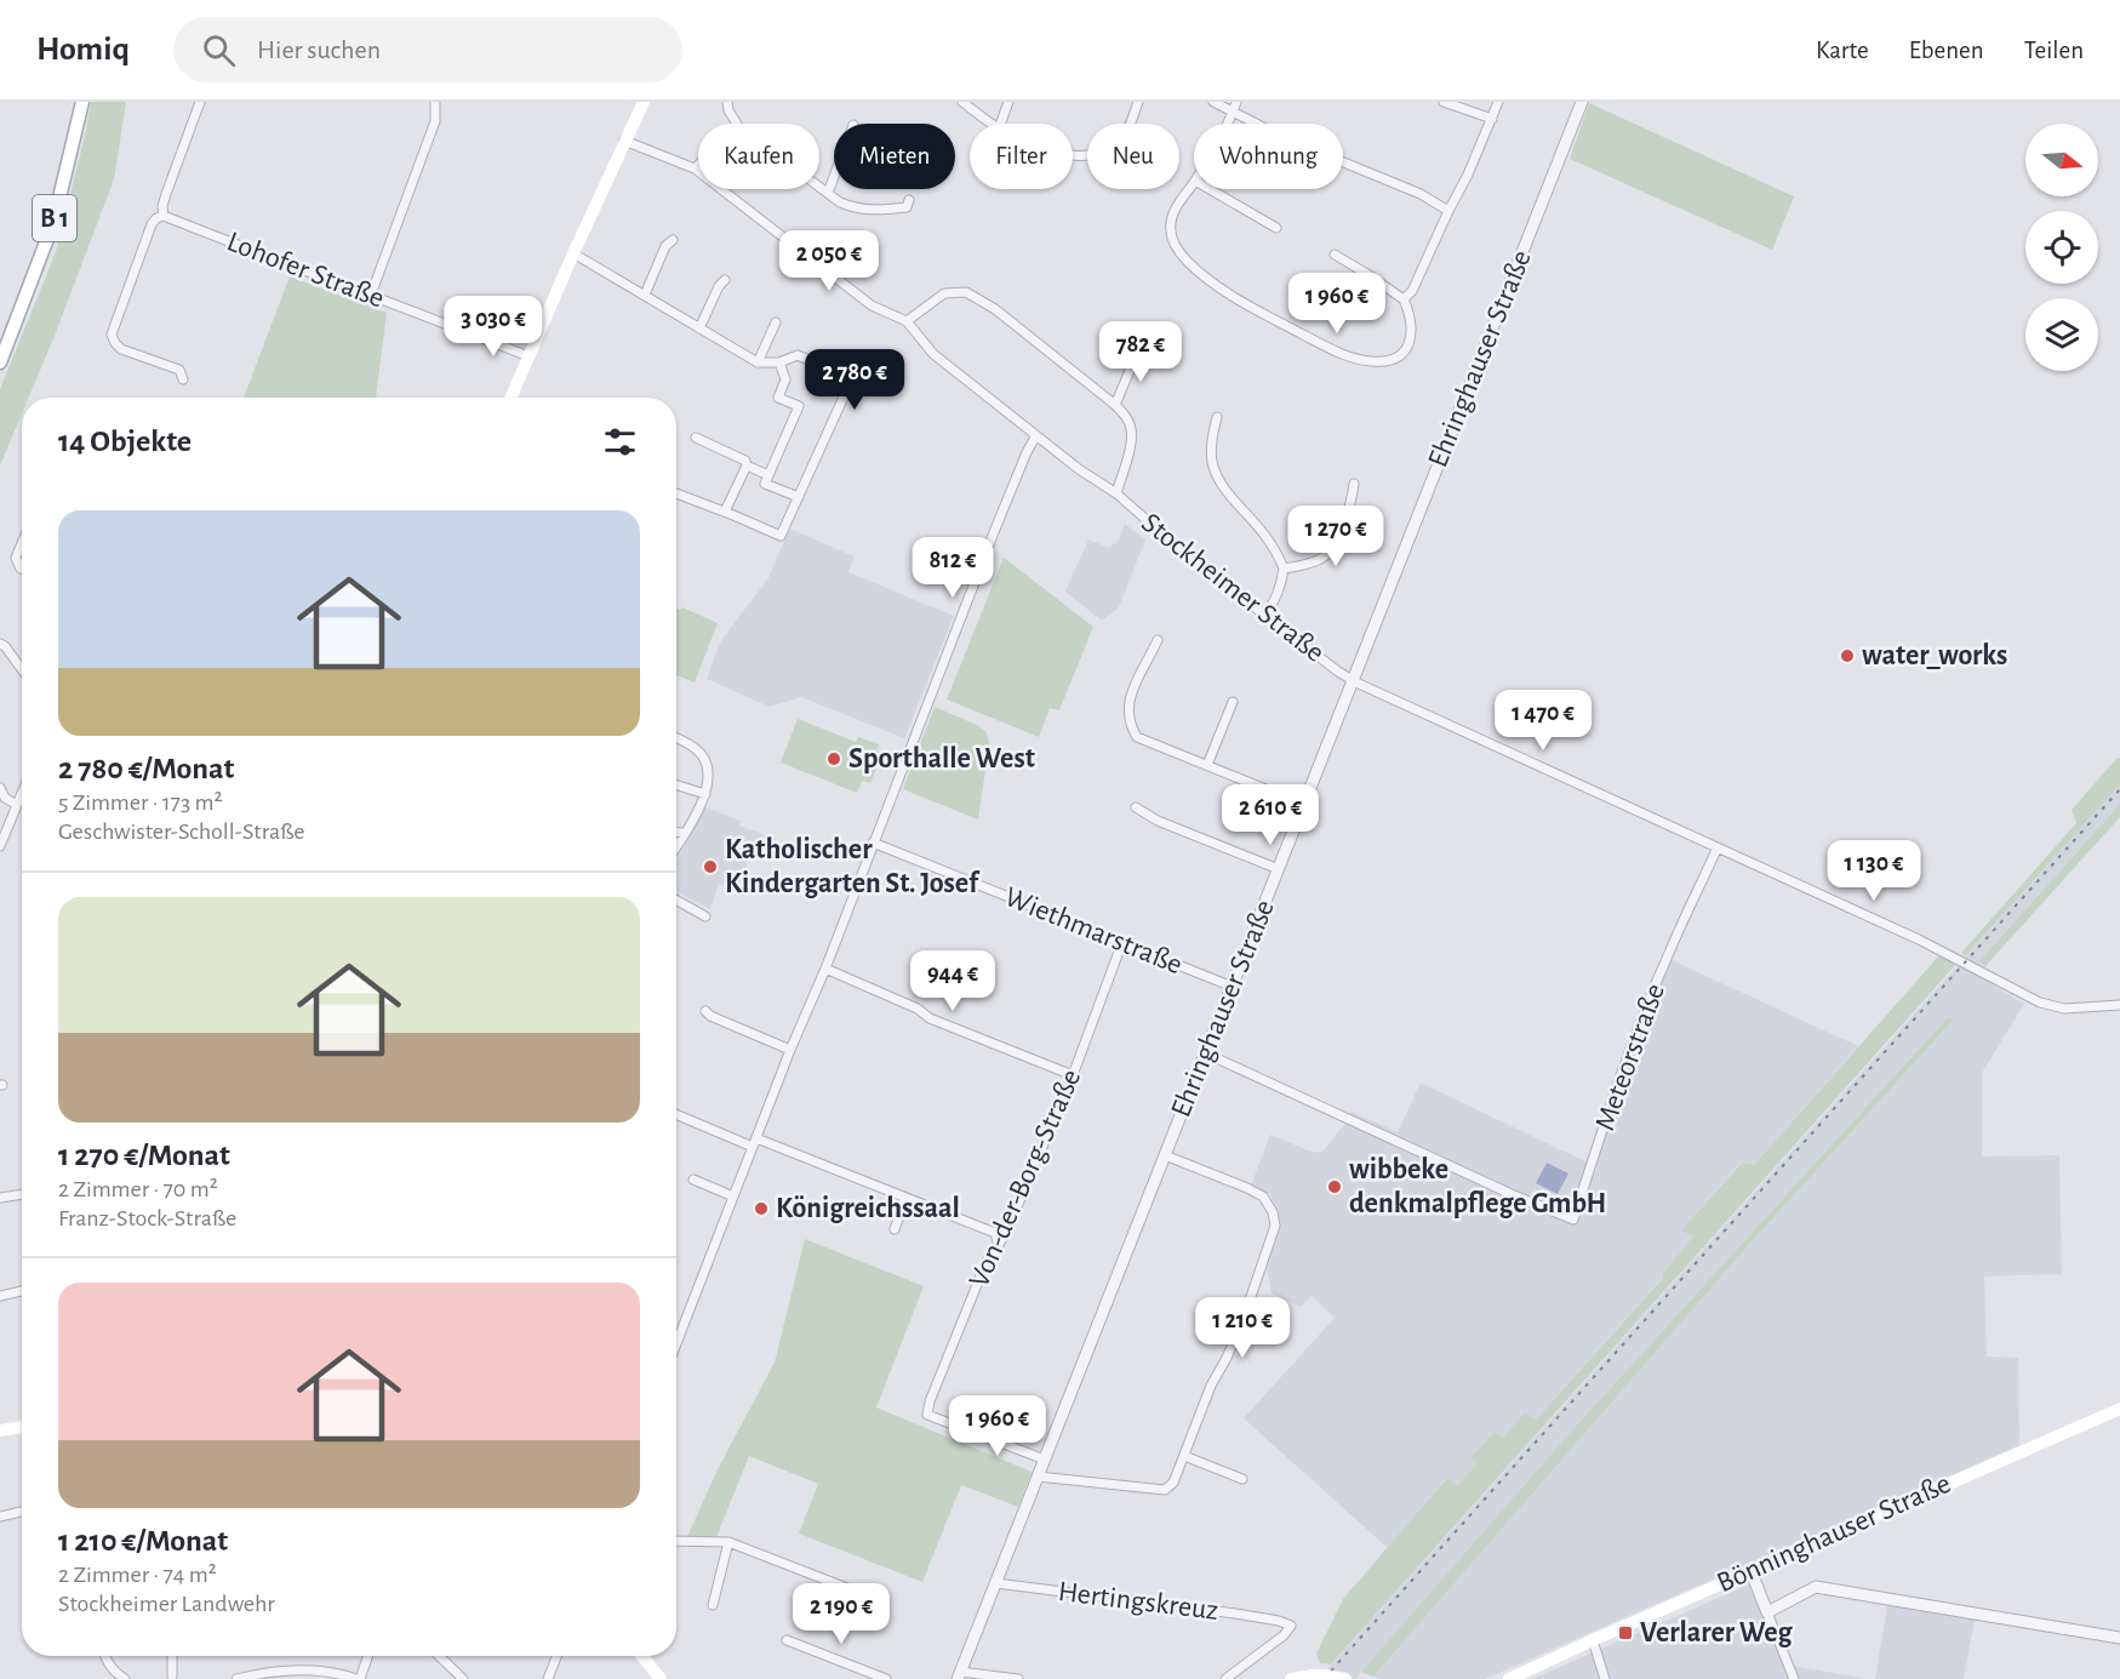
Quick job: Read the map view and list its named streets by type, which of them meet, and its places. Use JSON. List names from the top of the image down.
{
  "streets": {
    "main road": ["B 1", "Bönninghauser Straße"],
    "street": [
      "Lohofer Straße",
      "Ehringhauser Straße",
      "Stockheimer Straße",
      "Wiethmarstraße",
      "Meteorstraße",
      "Von-der-Borg-Straße",
      "Hertingskreuz"
    ]
  },
  "crossings": [
    ["Ehringhauser Straße", "Stockheimer Straße"],
    ["Ehringhauser Straße", "Wiethmarstraße"],
    ["Ehringhauser Straße", "Meteorstraße"],
    ["Ehringhauser Straße", "Von-der-Borg-Straße"],
    ["Ehringhauser Straße", "Hertingskreuz"],
    ["Stockheimer Straße", "Meteorstraße"],
    ["Wiethmarstraße", "Von-der-Borg-Straße"]
  ],
  "places": {
    "other": [
      "water_works",
      "Sporthalle West",
      "Katholischer Kindergarten St. Josef",
      "wibbeke denkmalpflege GmbH",
      "Königreichssaal"
    ],
    "transit": ["Verlarer Weg"]
  },
  "north": "right",
  "page": {
    "header": "Homiq",
    "search": "Hier suchen",
    "nav": ["Karte", "Ebenen", "Teilen"],
    "chip": [
      "Kaufen",
      "Mieten",
      "Filter",
      "Neu",
      "Wohnung"
    ],
    "price": [
      "2 050 €",
      "1 960 €",
      "3 030 €",
      "782 €",
      "2 780 €",
      "1 270 €",
      "812 €",
      "1 470 €",
      "2 610 €",
      "1 130 €",
      "944 €",
      "1 210 €",
      "1 960 €",
      "2 190 €"
    ],
    "heading": "14 Objekte",
    "list": [
      {
        "name": "2 780 €/Monat",
        "note": "5 Zimmer · 173 m² · Geschwister-Scholl-Straße"
      },
      {
        "name": "1 270 €/Monat",
        "note": "2 Zimmer · 70 m² · Franz-Stock-Straße"
      },
      {
        "name": "1 210 €/Monat",
        "note": "2 Zimmer · 74 m² · Stockheimer Landwehr"
      }
    ]
  }
}
